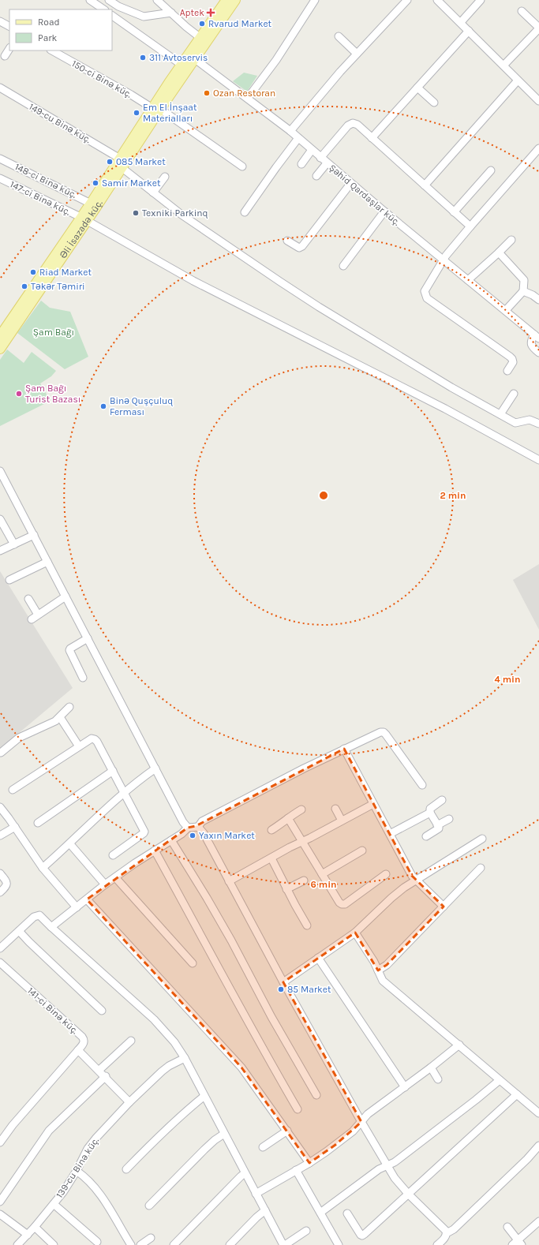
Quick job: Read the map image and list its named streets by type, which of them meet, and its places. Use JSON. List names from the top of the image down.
{
  "streets": {
    "main road": ["Əli İsazadə küç."],
    "street": [
      "150-ci Binə küç.",
      "149-cu Binə küç.",
      "148-ci Binə küç.",
      "Şəhid Qardaşlar küç.",
      "147-ci Binə küç.",
      "141-ci Binə küç.",
      "139-cu Binə küç."
    ]
  },
  "crossings": [
    ["150-ci Binə küç.", "Əli İsazadə küç."],
    ["149-cu Binə küç.", "Əli İsazadə küç."],
    ["148-ci Binə küç.", "Əli İsazadə küç."],
    ["Şəhid Qardaşlar küç.", "Əli İsazadə küç."],
    ["147-ci Binə küç.", "Əli İsazadə küç."]
  ],
  "parks": ["Şam Bağı"],
  "places": {
    "health": ["Aptek"],
    "other": [
      "Rvarud Market",
      "311 Avtoservis",
      "Ozan Restoran",
      "Em El İnşaat Materialları",
      "085 Market",
      "Samir Market",
      "Texniki Parkinq",
      "Riad Market",
      "Təkər Təmiri",
      "Şam Bağı Turist Bazası",
      "Binə Quşçuluq Ferması",
      "Yaxın Market",
      "85 Market"
    ]
  },
  "legend": ["Road", "Park"],
  "rings": ["2 min", "4 min", "6 min"]
}
